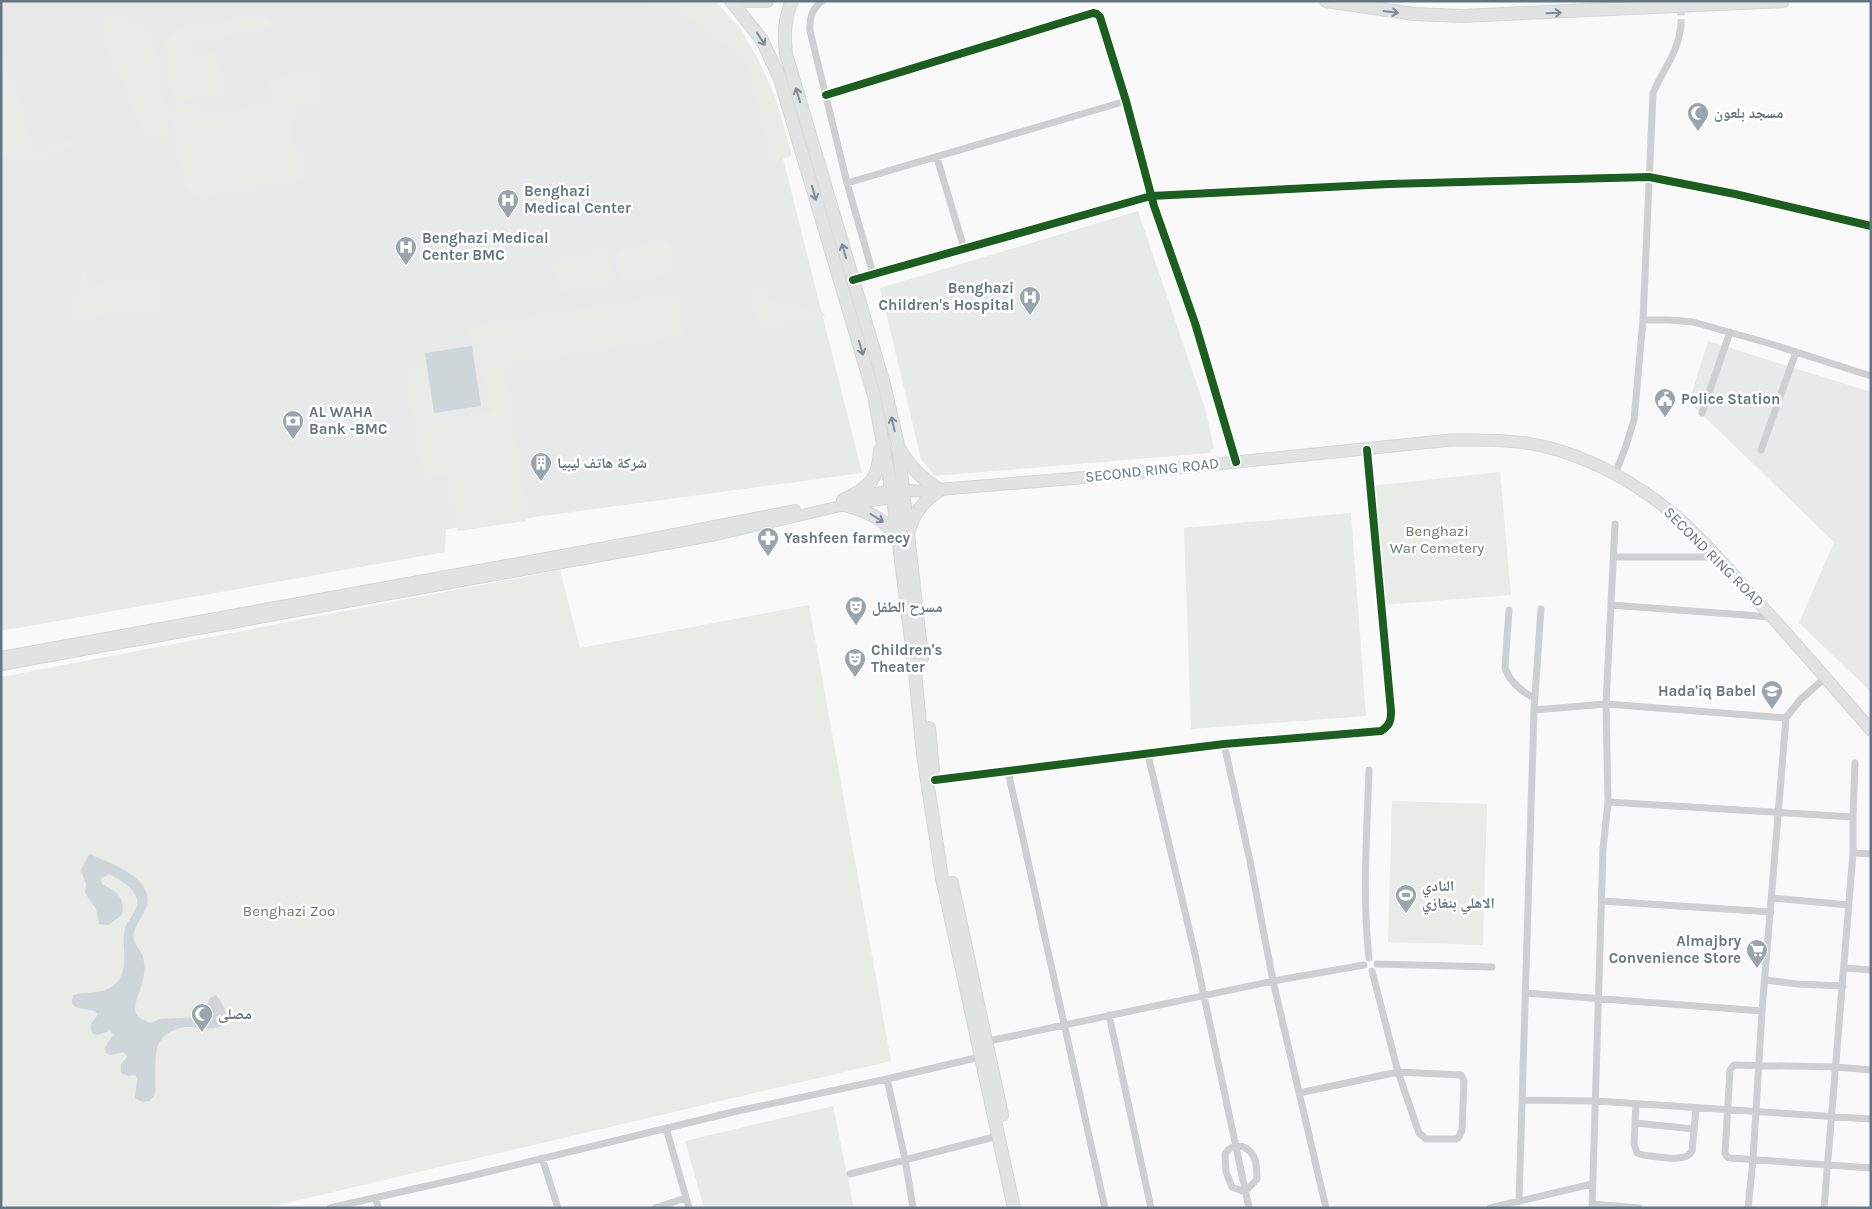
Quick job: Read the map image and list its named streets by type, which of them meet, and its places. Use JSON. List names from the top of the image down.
{
  "streets": {
    "main road": ["SECOND RING ROAD"]
  },
  "parks": ["Benghazi War Cemetery", "Benghazi Zoo"],
  "places": {
    "mosque": ["مسجد بلعون", "مصلى"],
    "hospital": ["Benghazi Medical Center", "Benghazi Medical Center BMC", "Benghazi Children's Hospital"],
    "public building": ["Police Station"],
    "bank": ["AL WAHA Bank -BMC"],
    "building": ["شركة هاتف ليبيا"],
    "pharmacy": ["Yashfeen farmecy"],
    "theatre": ["مسرح الطفل", "Children's Theater"],
    "school or university": ["Hada'iq Babel"],
    "sports": ["النادي الاهلي بنغازي"],
    "supermarket": ["Almajbry Convenience Store"]
  }
}
